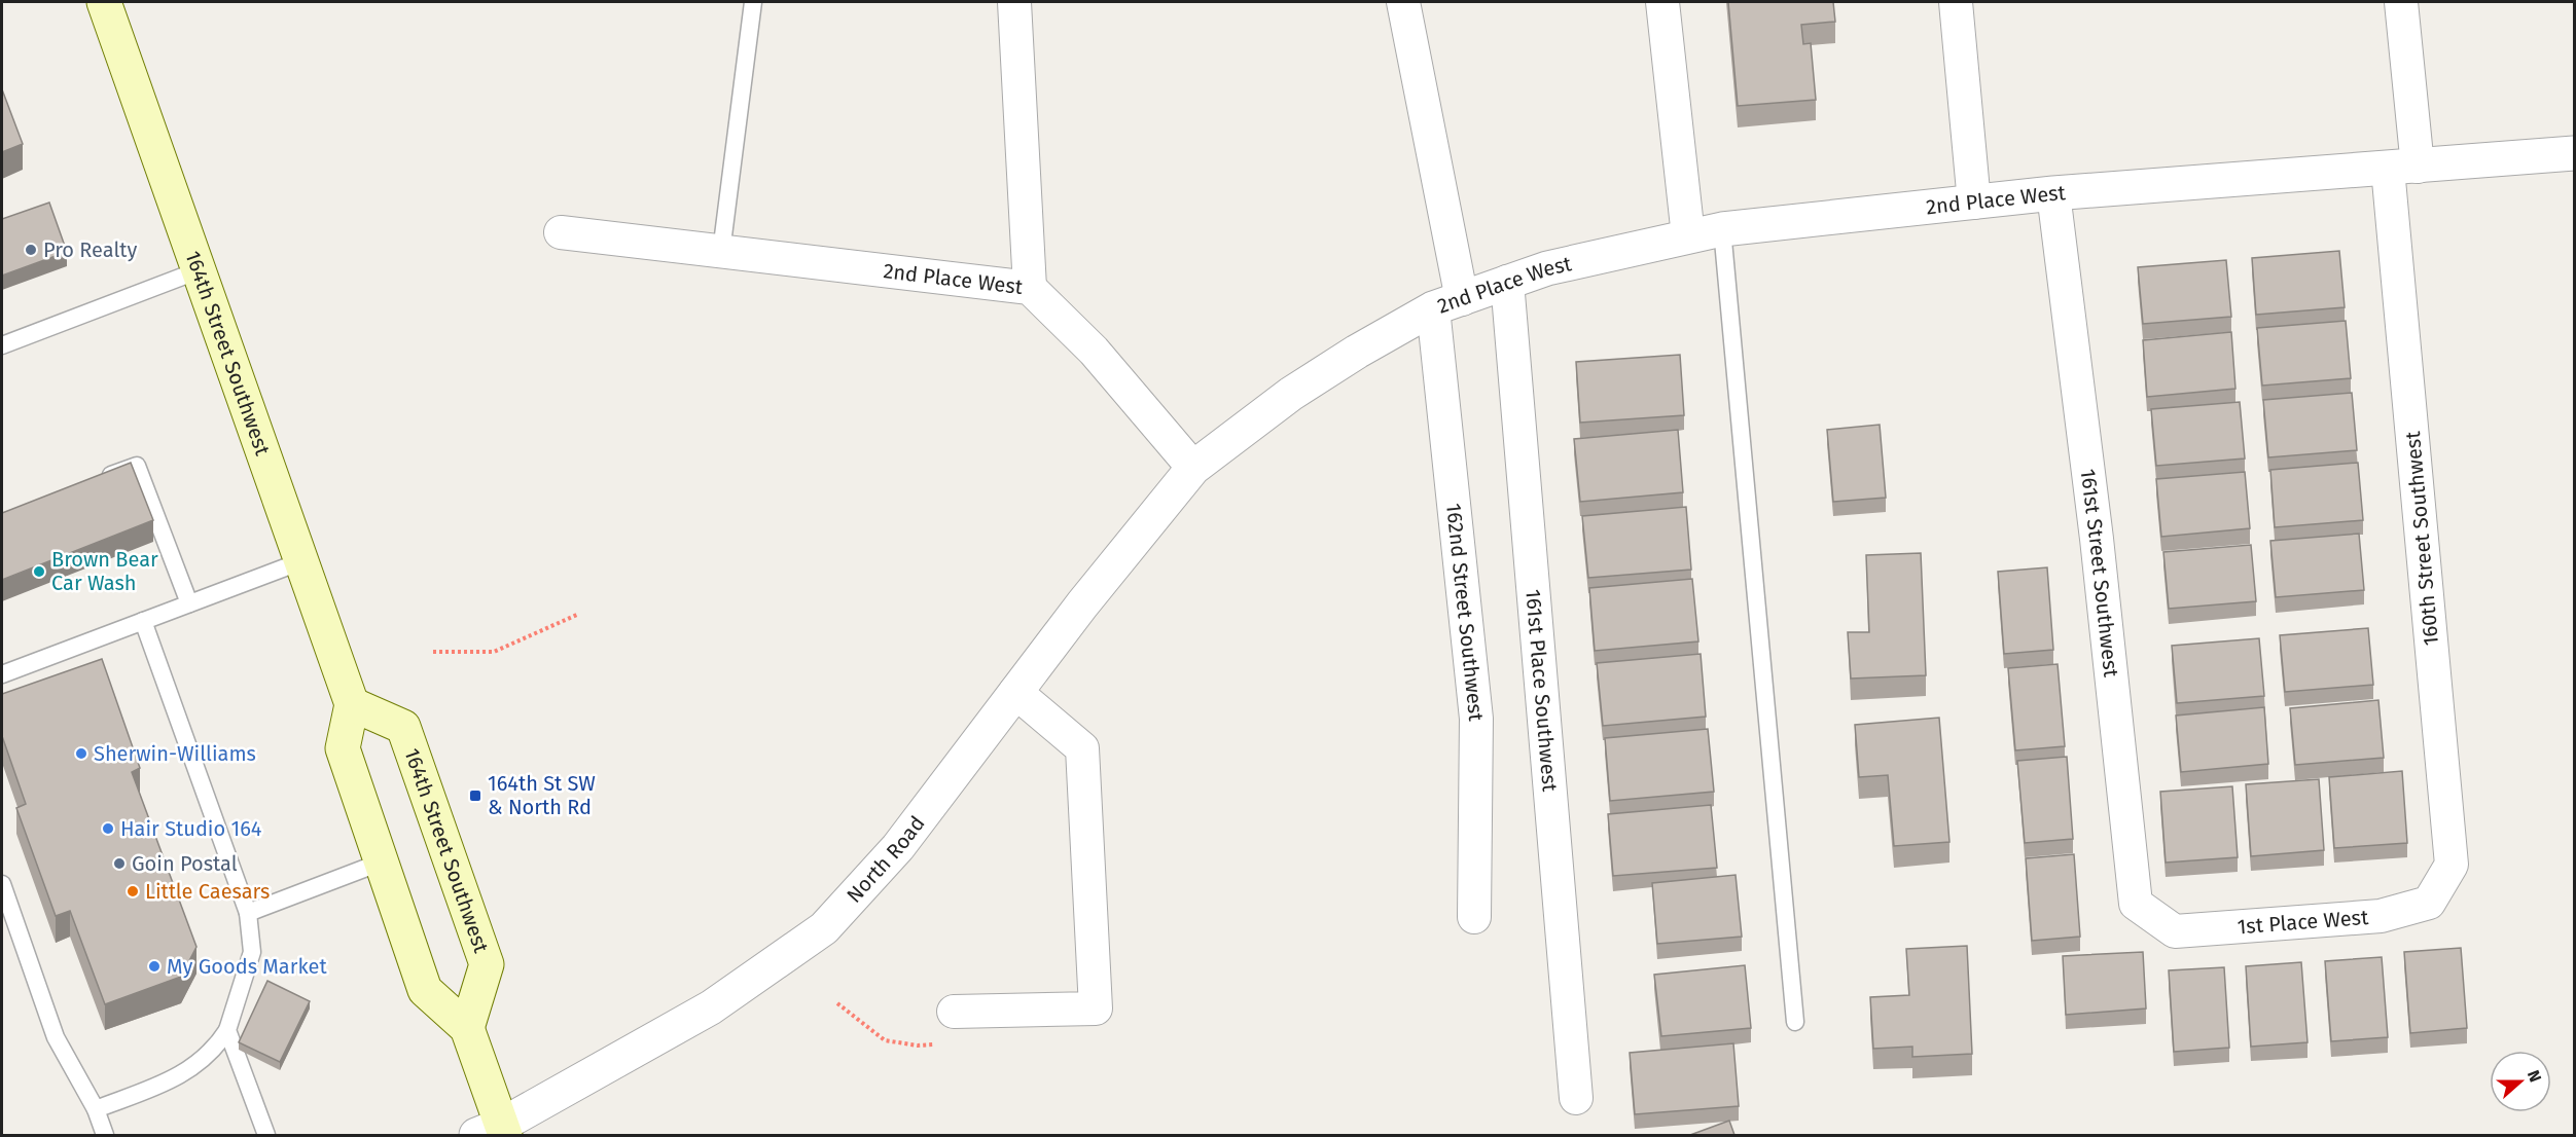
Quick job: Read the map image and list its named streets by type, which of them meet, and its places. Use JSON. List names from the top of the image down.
{
  "streets": {
    "main road": ["164th Street Southwest"],
    "street": [
      "2nd Place West",
      "160th Street Southwest",
      "161st Street Southwest",
      "162nd Street Southwest",
      "161st Place Southwest",
      "North Road",
      "1st Place West"
    ]
  },
  "crossings": [
    ["2nd Place West", "160th Street Southwest"],
    ["2nd Place West", "161st Street Southwest"],
    ["2nd Place West", "162nd Street Southwest"],
    ["2nd Place West", "161st Place Southwest"],
    ["2nd Place West", "North Road"],
    ["160th Street Southwest", "1st Place West"],
    ["161st Street Southwest", "1st Place West"]
  ],
  "places": {
    "other": [
      "Pro Realty",
      "Brown Bear Car Wash",
      "Sherwin-Williams",
      "Hair Studio 164",
      "Goin Postal",
      "Little Caesars",
      "My Goods Market"
    ],
    "transit": ["164th St SW & North Rd"]
  },
  "north": "right"
}
